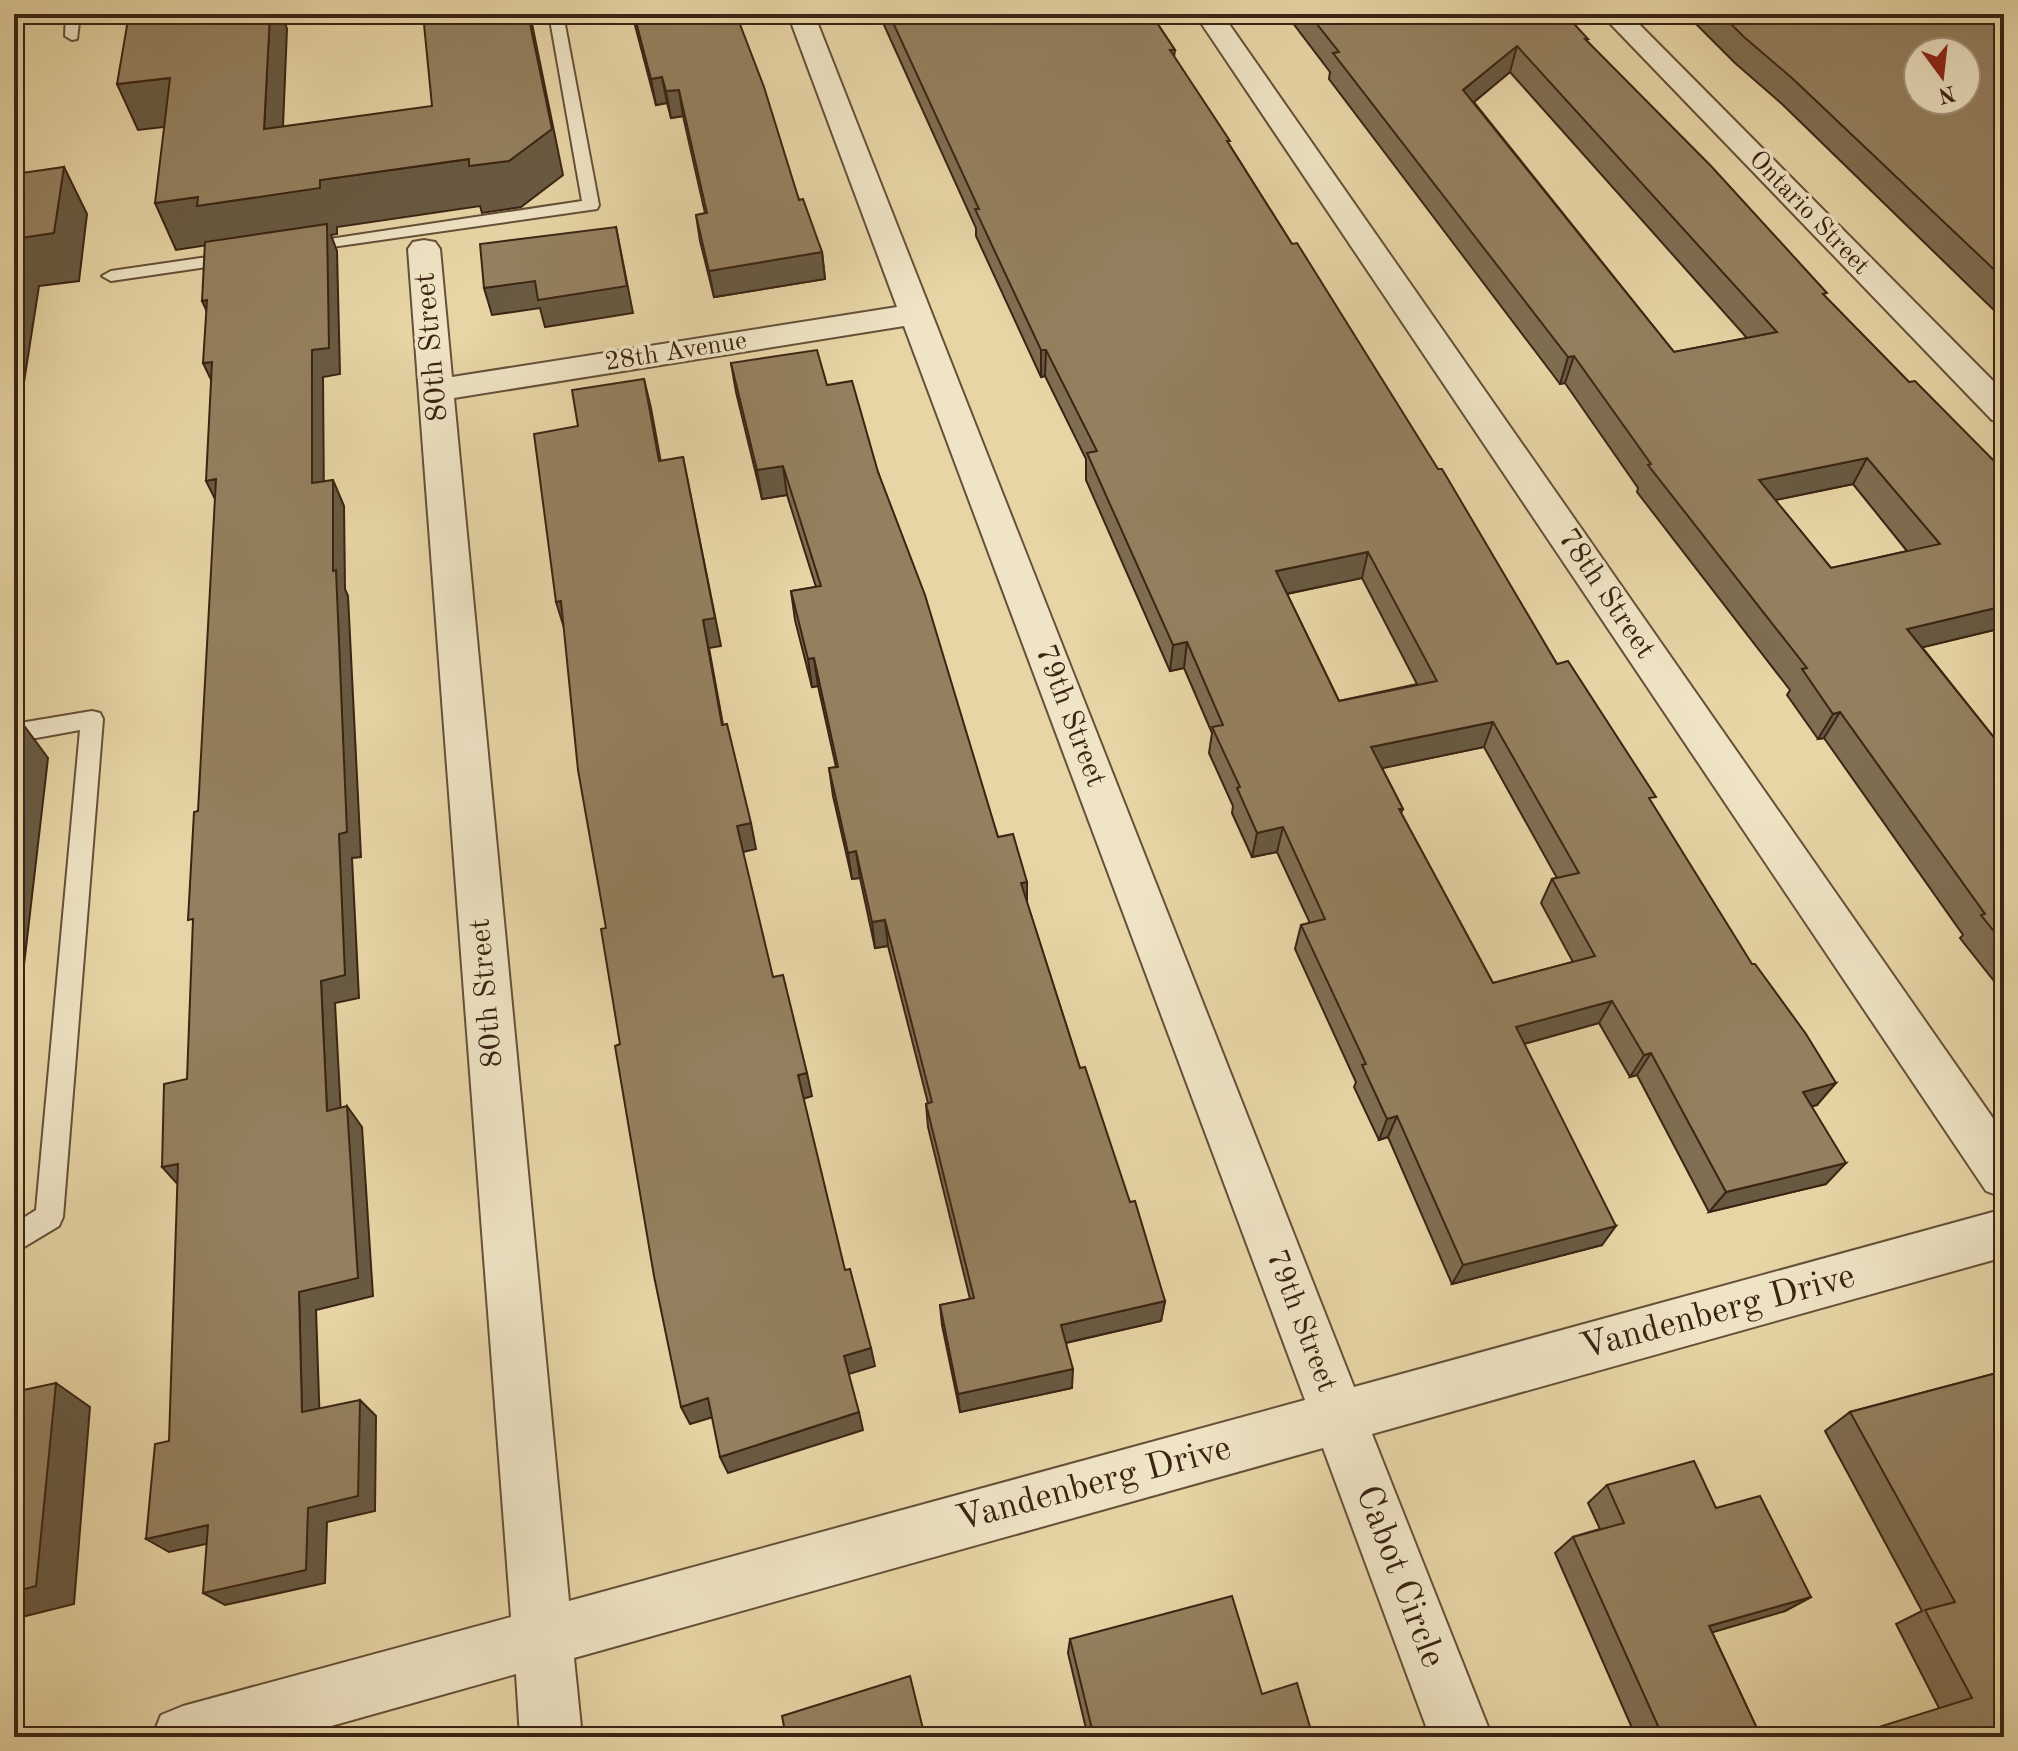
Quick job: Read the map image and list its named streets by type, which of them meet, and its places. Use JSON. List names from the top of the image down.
{
  "streets": {
    "street": [
      "Ontario Street",
      "80th Street",
      "28th Avenue",
      "78th Street",
      "79th Street",
      "Vandenberg Drive",
      "Cabot Circle"
    ]
  },
  "crossings": [
    ["80th Street", "28th Avenue"],
    ["80th Street", "Vandenberg Drive"],
    ["28th Avenue", "79th Street"],
    ["79th Street", "Vandenberg Drive"],
    ["79th Street", "Cabot Circle"],
    ["Vandenberg Drive", "Cabot Circle"]
  ],
  "north": "bottom"
}
